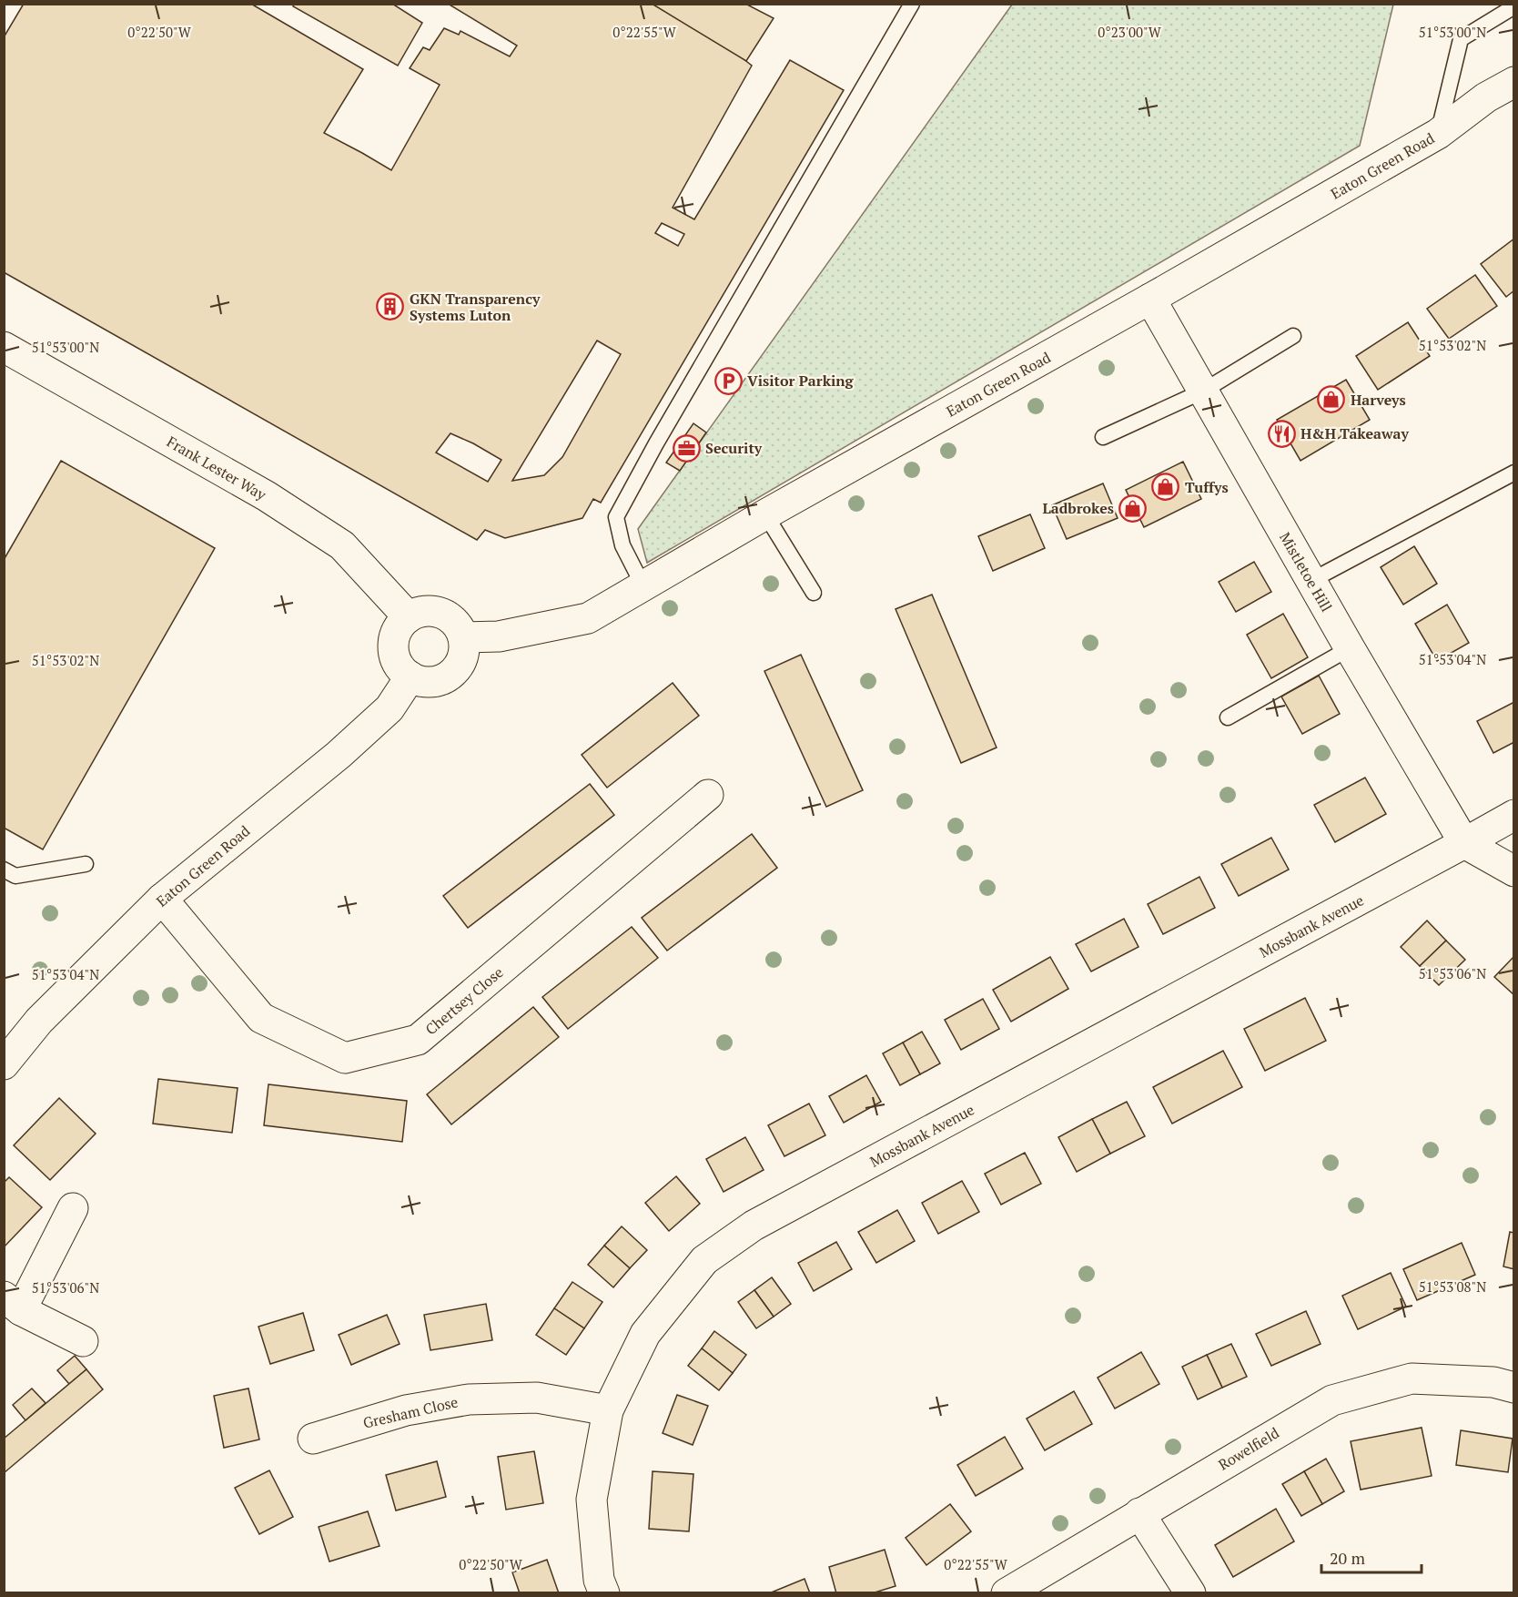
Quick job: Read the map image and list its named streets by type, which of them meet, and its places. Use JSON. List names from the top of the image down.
{
  "streets": {
    "street": [
      "Eaton Green Road",
      "Frank Lester Way",
      "Mistletoe Hill",
      "Mossbank Avenue",
      "Chertsey Close",
      "Gresham Close",
      "Rowelfield"
    ]
  },
  "crossings": [
    ["Eaton Green Road", "Frank Lester Way"],
    ["Eaton Green Road", "Mistletoe Hill"],
    ["Eaton Green Road", "Chertsey Close"],
    ["Mistletoe Hill", "Mossbank Avenue"],
    ["Mossbank Avenue", "Gresham Close"]
  ],
  "places": {
    "building": ["GKN Transparency Systems Luton"],
    "parking": ["Visitor Parking"],
    "shop": ["Harveys", "Tuffys", "Ladbrokes"],
    "restaurant": ["H&H Takeaway"],
    "office": ["Security"]
  },
  "scale_bar": "20 m",
  "coordinates": [
    "51°53'00\"N",
    "0°22'50\"W",
    "0°22'55\"W",
    "0°23'00\"W",
    "51°53'02\"N",
    "51°53'04\"N",
    "51°53'06\"N",
    "51°53'08\"N"
  ]
}
